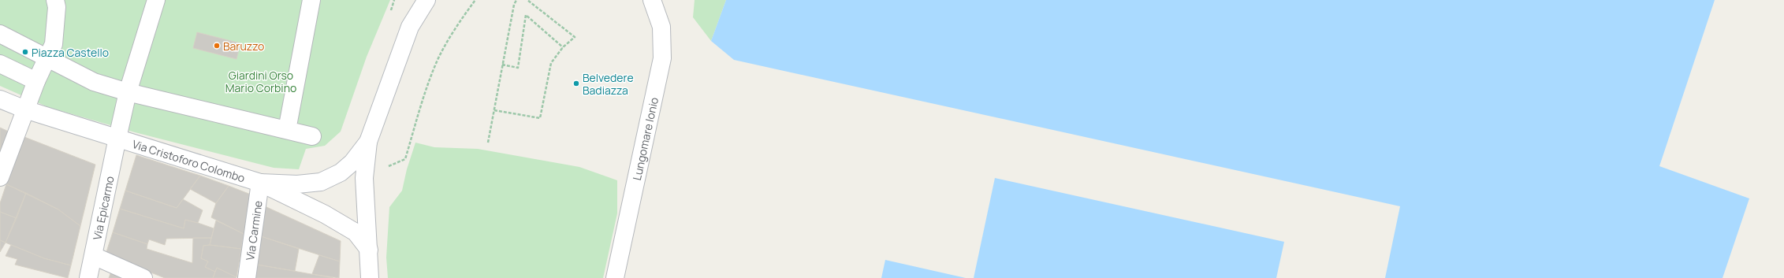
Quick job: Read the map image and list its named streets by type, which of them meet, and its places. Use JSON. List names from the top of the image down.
{
  "streets": {
    "street": [
      "Lungomare Ionio",
      "Via Cristoforo Colombo",
      "Via Epicarmo",
      "Via Carmine"
    ]
  },
  "crossings": [
    ["Via Cristoforo Colombo", "Via Epicarmo"],
    ["Via Cristoforo Colombo", "Via Carmine"]
  ],
  "parks": ["Giardini Orso Mario Corbino"],
  "places": ["Baruzzo", "Piazza Castello", "Belvedere Badiazza"]
}
